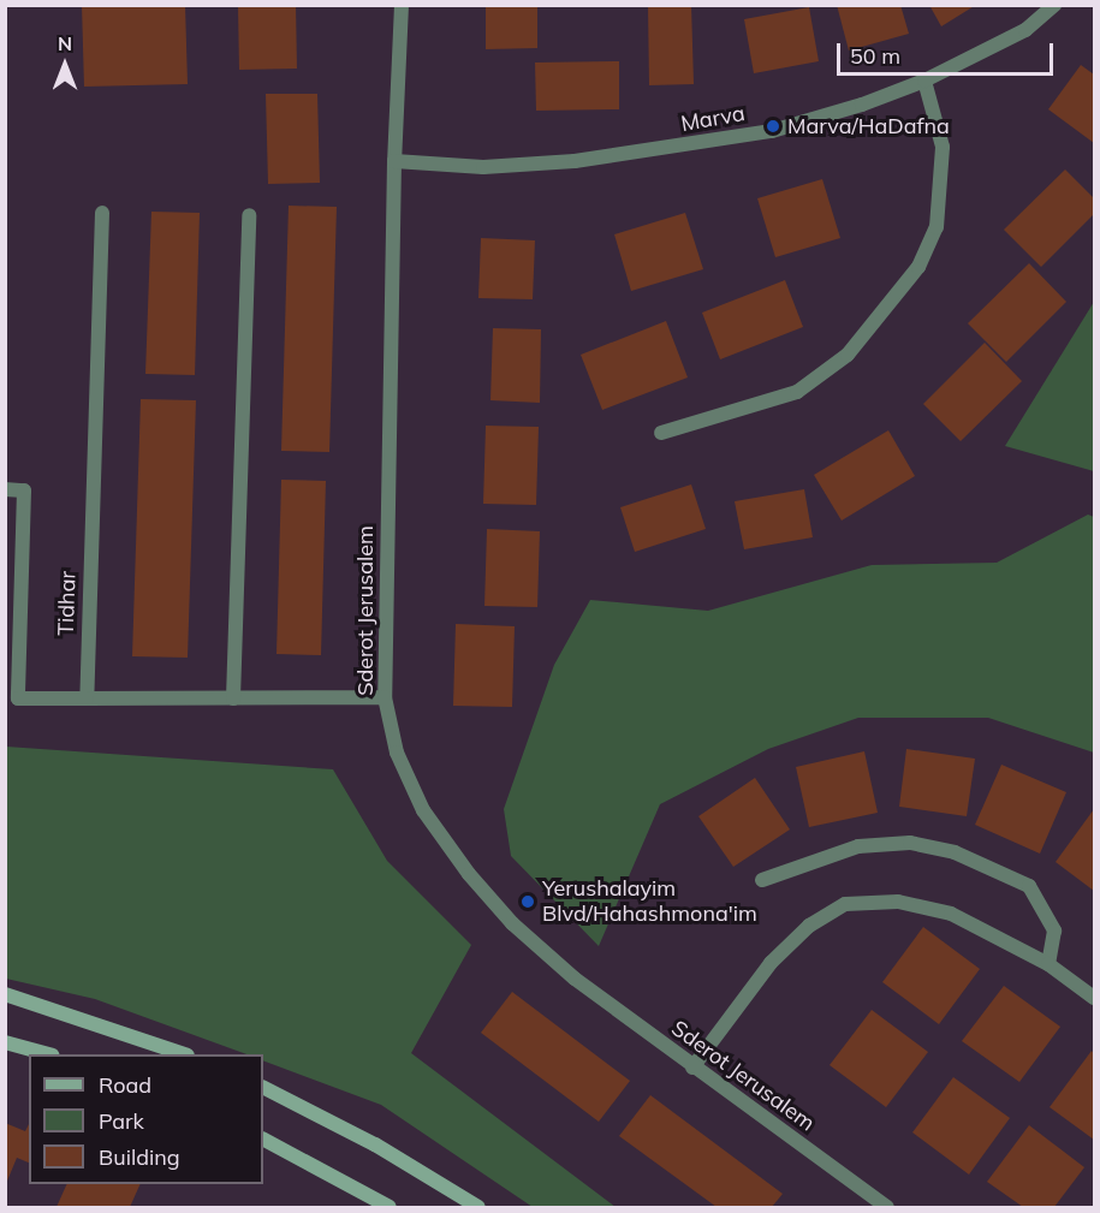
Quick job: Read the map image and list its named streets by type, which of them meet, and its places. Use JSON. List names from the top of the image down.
{
  "streets": {
    "street": ["Marva", "Tidhar", "Sderot Jerusalem"]
  },
  "crossings": [
    ["Marva", "Sderot Jerusalem"]
  ],
  "places": ["Marva/HaDafna", "Yerushalayim Blvd/Hahashmona'im"],
  "legend": ["Road", "Park", "Building"],
  "scale_bar": "50 m",
  "north": "top"
}
